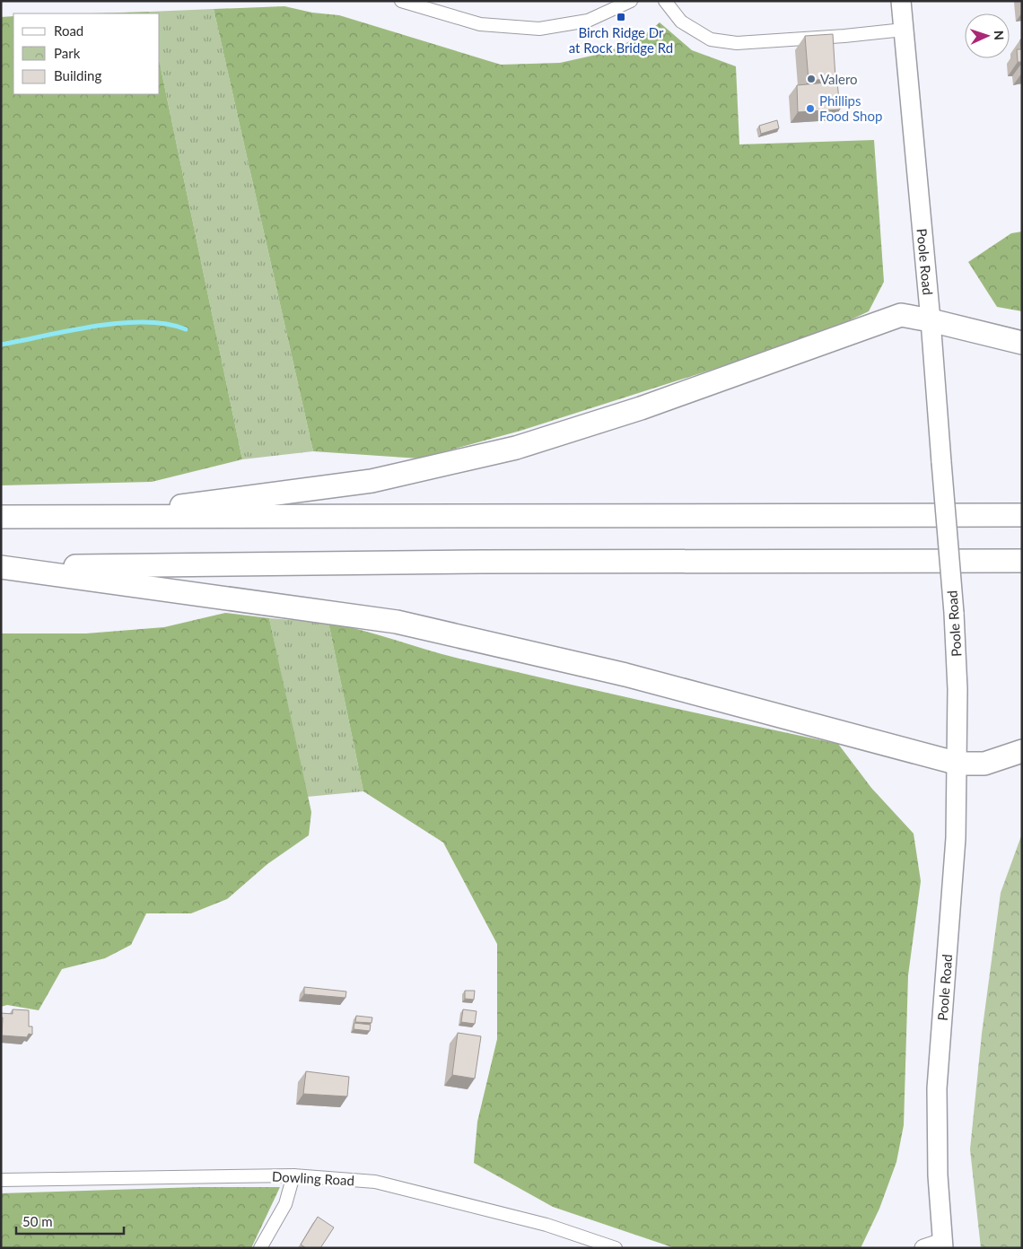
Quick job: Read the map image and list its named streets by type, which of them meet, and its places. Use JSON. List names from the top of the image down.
{
  "streets": {
    "main road": ["Poole Road"],
    "street": ["Dowling Road"]
  },
  "places": {
    "transit": ["Birch Ridge Dr at Rock Bridge Rd"],
    "other": ["Valero", "Phillips Food Shop"]
  },
  "legend": ["Road", "Park", "Building"],
  "scale_bar": "50 m",
  "north": "right"
}
